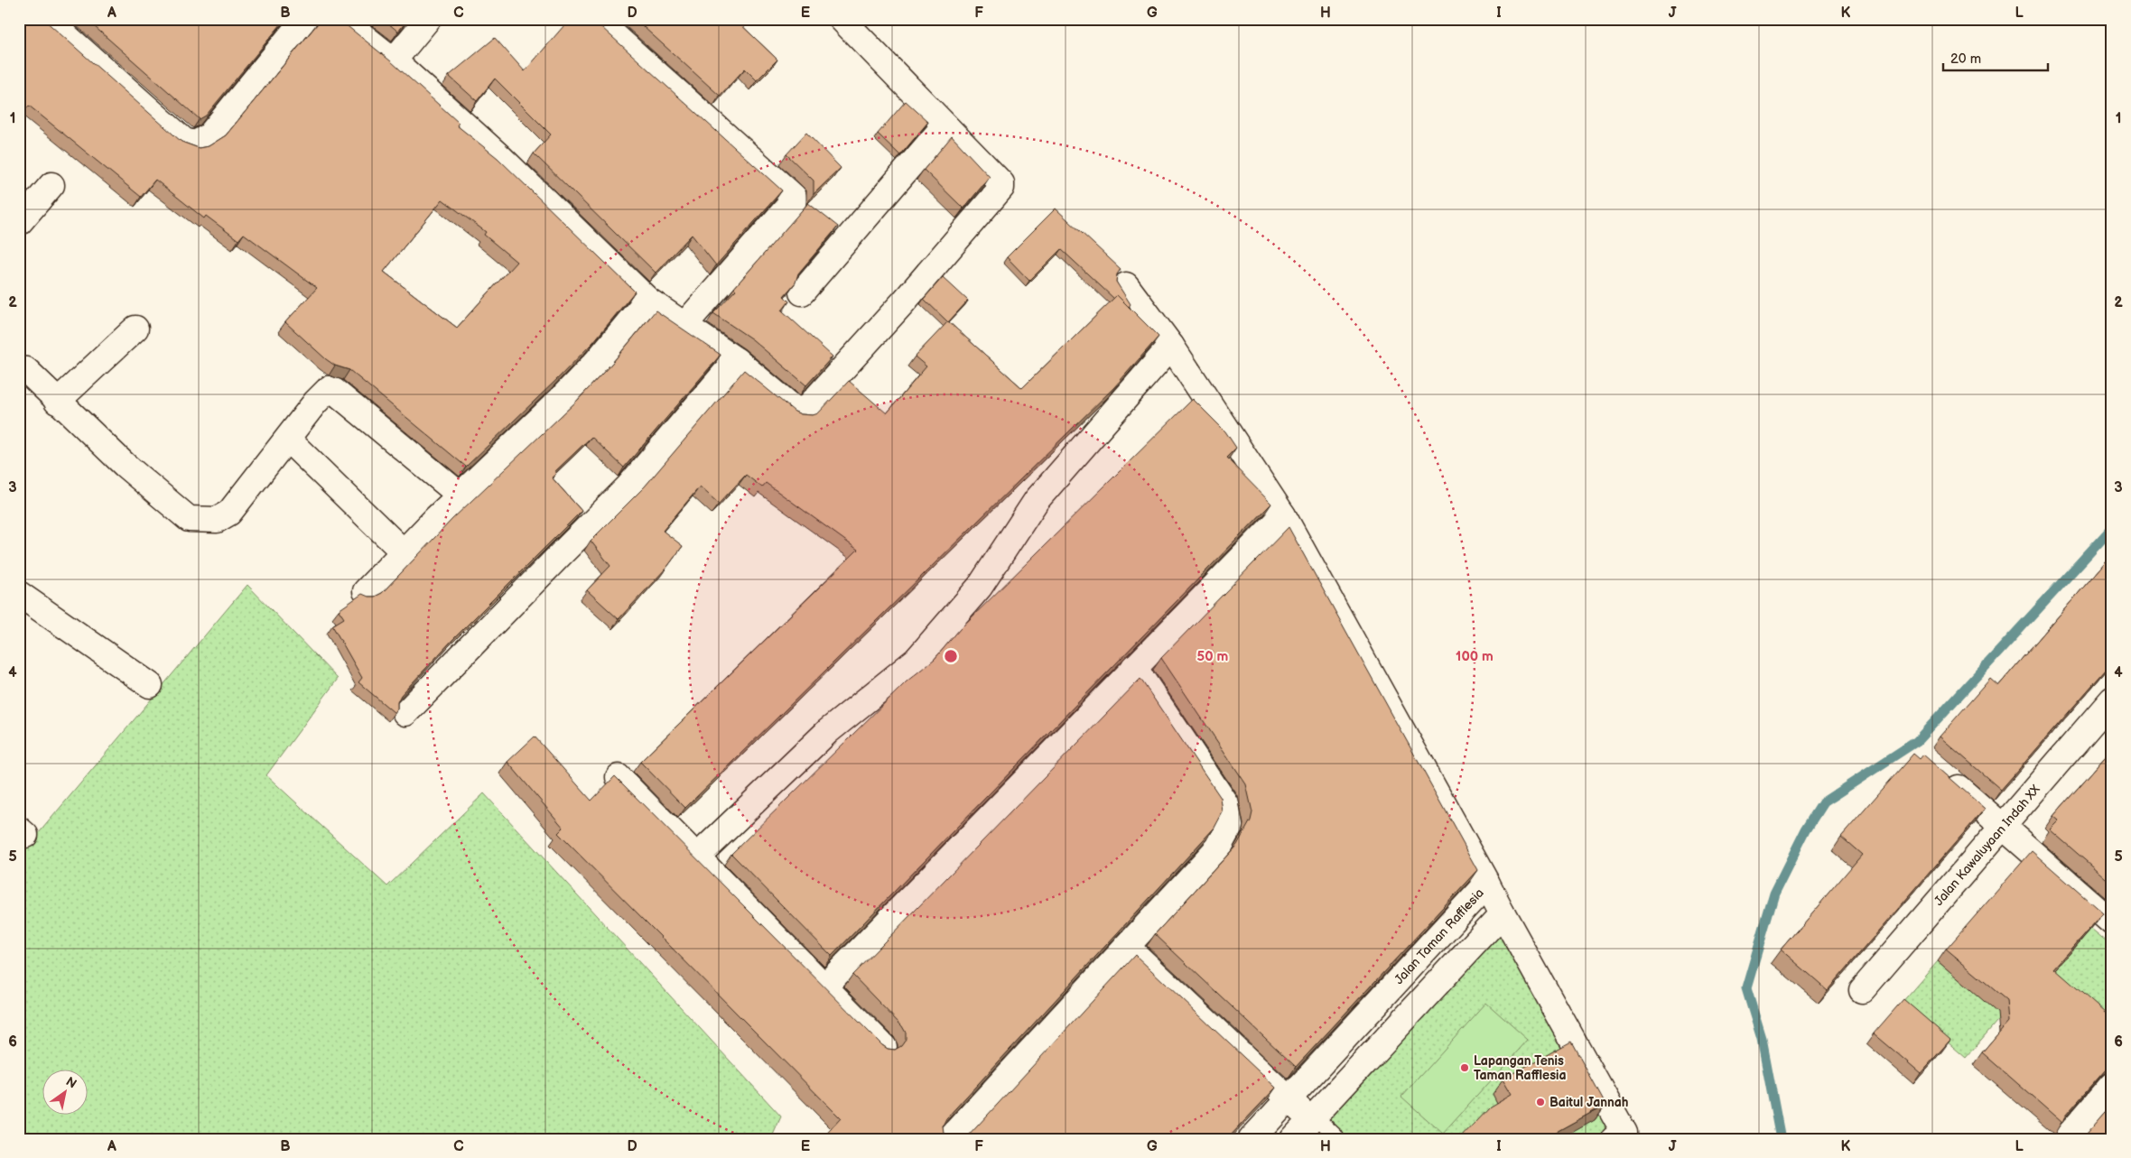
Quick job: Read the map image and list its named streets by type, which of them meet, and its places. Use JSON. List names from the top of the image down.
{
  "streets": {
    "street": ["Jalan Kawaluyaan Indah XX", "Jalan Taman Rafflesia"]
  },
  "places": ["Lapangan Tenis Taman Rafflesia", "Baitul Jannah"],
  "scale_bar": "20 m",
  "north": "top right",
  "grid": {
    "columns": [
      "A",
      "B",
      "C",
      "D",
      "E",
      "F",
      "G",
      "H",
      "I",
      "J",
      "K",
      "L"
    ],
    "rows": [
      "1",
      "2",
      "3",
      "4",
      "5",
      "6"
    ]
  },
  "rings": ["50 m", "100 m"]
}
